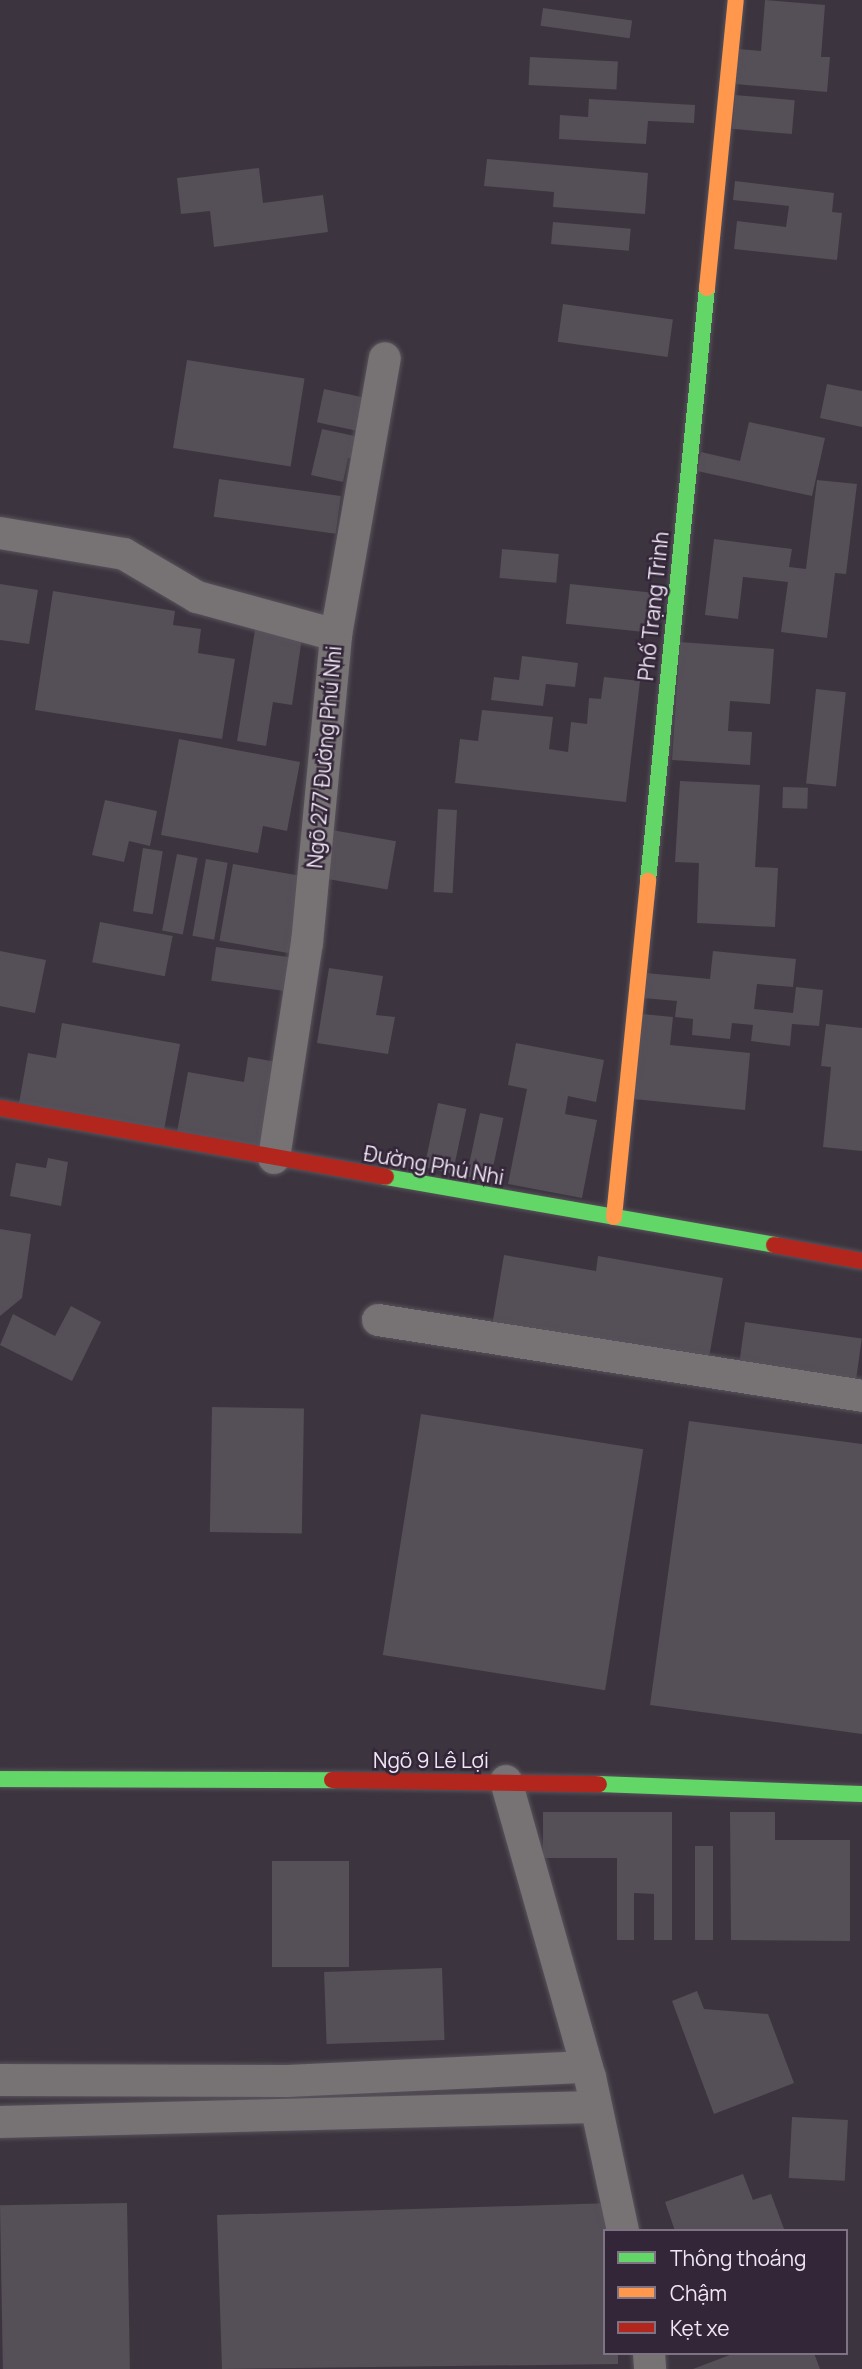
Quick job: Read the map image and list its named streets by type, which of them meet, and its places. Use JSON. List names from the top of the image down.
{
  "streets": {
    "street": [
      "Phố Trạng Trình",
      "Ngõ 277 Đường Phú Nhi",
      "Đường Phú Nhi",
      "Ngõ 9 Lê Lợi"
    ]
  },
  "crossings": [
    ["Phố Trạng Trình", "Đường Phú Nhi"],
    ["Ngõ 277 Đường Phú Nhi", "Đường Phú Nhi"]
  ],
  "legend": ["Thông thoáng", "Chậm", "Kẹt xe"]
}
